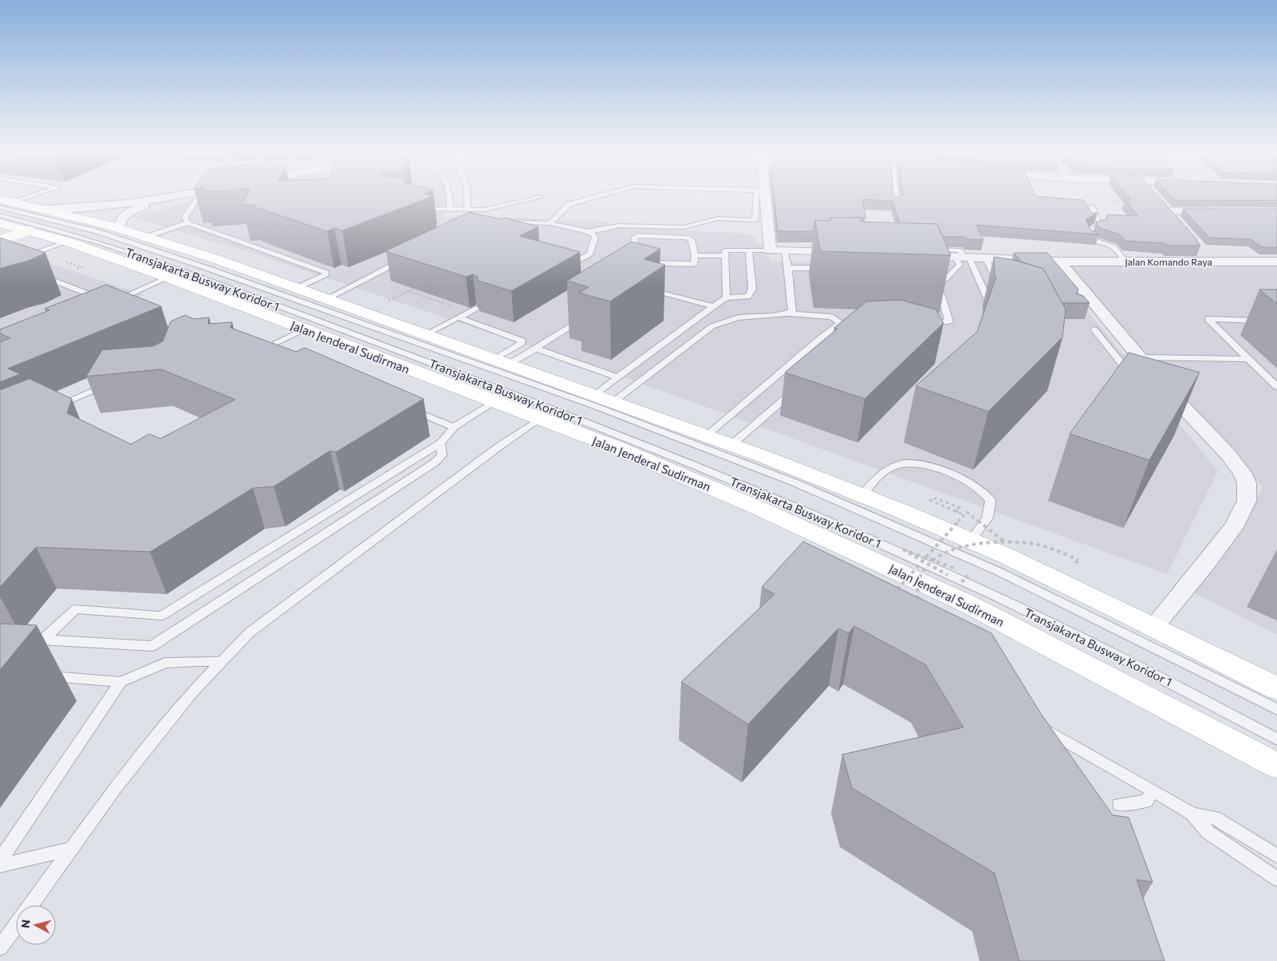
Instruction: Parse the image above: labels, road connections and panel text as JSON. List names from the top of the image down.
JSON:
{
  "streets": {
    "main road": ["Jalan Jenderal Sudirman"],
    "street": ["Jalan Komando Raya"],
    "lane": ["Transjakarta Busway Koridor 1"]
  },
  "north": "left"
}
